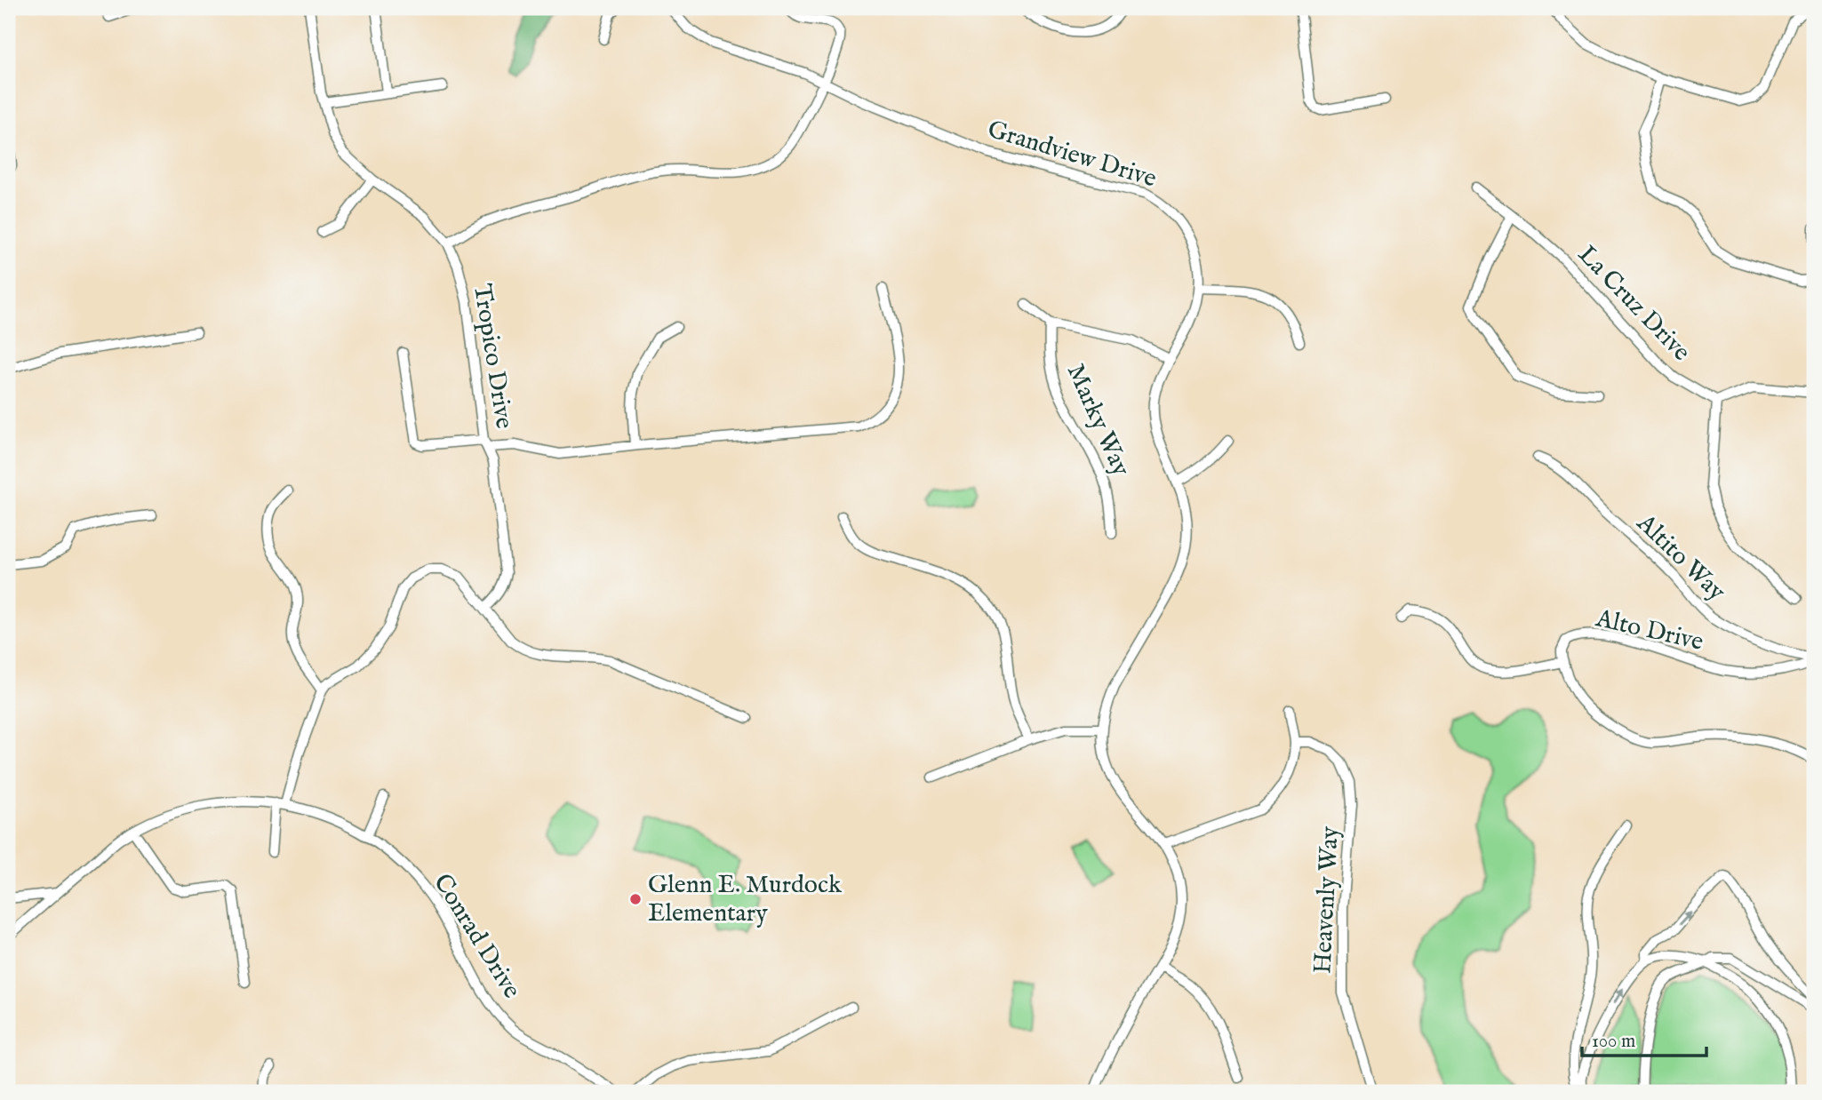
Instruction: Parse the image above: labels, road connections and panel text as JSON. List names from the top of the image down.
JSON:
{
  "streets": {
    "street": [
      "Grandview Drive",
      "La Cruz Drive",
      "Tropico Drive",
      "Marky Way",
      "Altito Way",
      "Alto Drive",
      "Heavenly Way",
      "Conrad Drive"
    ]
  },
  "crossings": [
    ["Altito Way", "Alto Drive"]
  ],
  "places": ["Glenn E. Murdock Elementary"],
  "scale_bar": "100 m"
}
